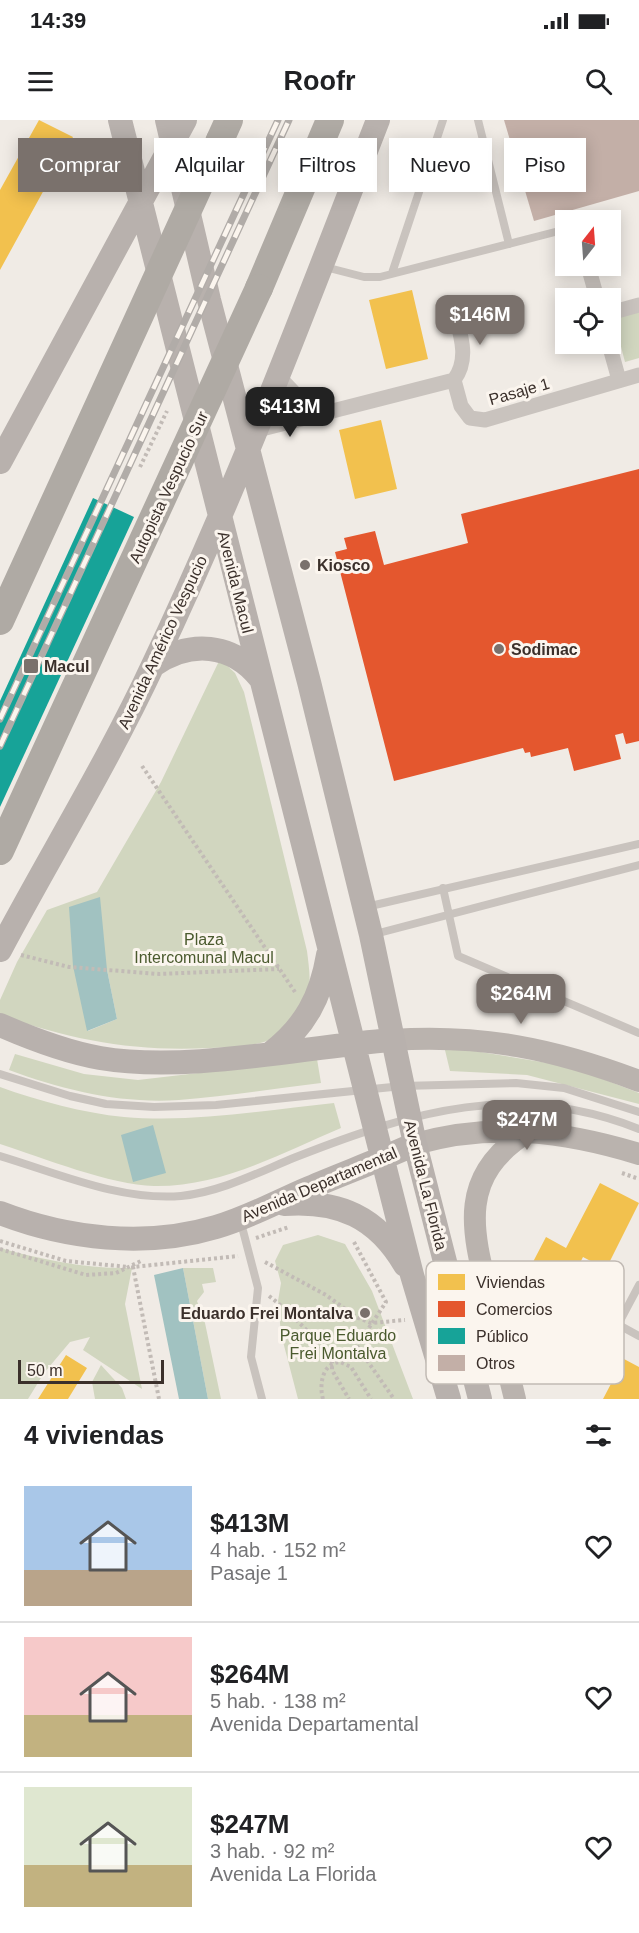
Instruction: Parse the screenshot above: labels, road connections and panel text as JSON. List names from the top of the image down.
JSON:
{
  "streets": {
    "highway": ["Autopista Vespucio Sur"],
    "main road": [
      "Avenida Macul",
      "Avenida Américo Vespucio",
      "Avenida Departamental",
      "Avenida La Florida"
    ],
    "street": ["Pasaje 1"]
  },
  "crossings": [
    ["Avenida Macul", "Avenida Américo Vespucio"],
    ["Avenida Departamental", "Avenida La Florida"]
  ],
  "parks": ["Plaza Intercomunal Macul", "Parque Eduardo Frei Montalva"],
  "places": {
    "other": ["Kiosco", "Sodimac", "Eduardo Frei Montalva"],
    "transit": ["Macul"]
  },
  "legend": [
    "Viviendas",
    "Comercios",
    "Público",
    "Otros"
  ],
  "scale_bar": "50 m",
  "north": "top",
  "page": {
    "status": "14:39",
    "header": "Roofr",
    "chip": [
      "Comprar",
      "Alquilar",
      "Filtros",
      "Nuevo",
      "Piso"
    ],
    "price": [
      "$146M",
      "$413M",
      "$264M",
      "$247M"
    ],
    "scale": "50 m",
    "heading": "4 viviendas",
    "list": [
      {
        "name": "$413M",
        "note": "4 hab. · 152 m² · Pasaje 1"
      },
      {
        "name": "$264M",
        "note": "5 hab. · 138 m² · Avenida Departamental"
      },
      {
        "name": "$247M",
        "note": "3 hab. · 92 m² · Avenida La Florida"
      }
    ]
  }
}
